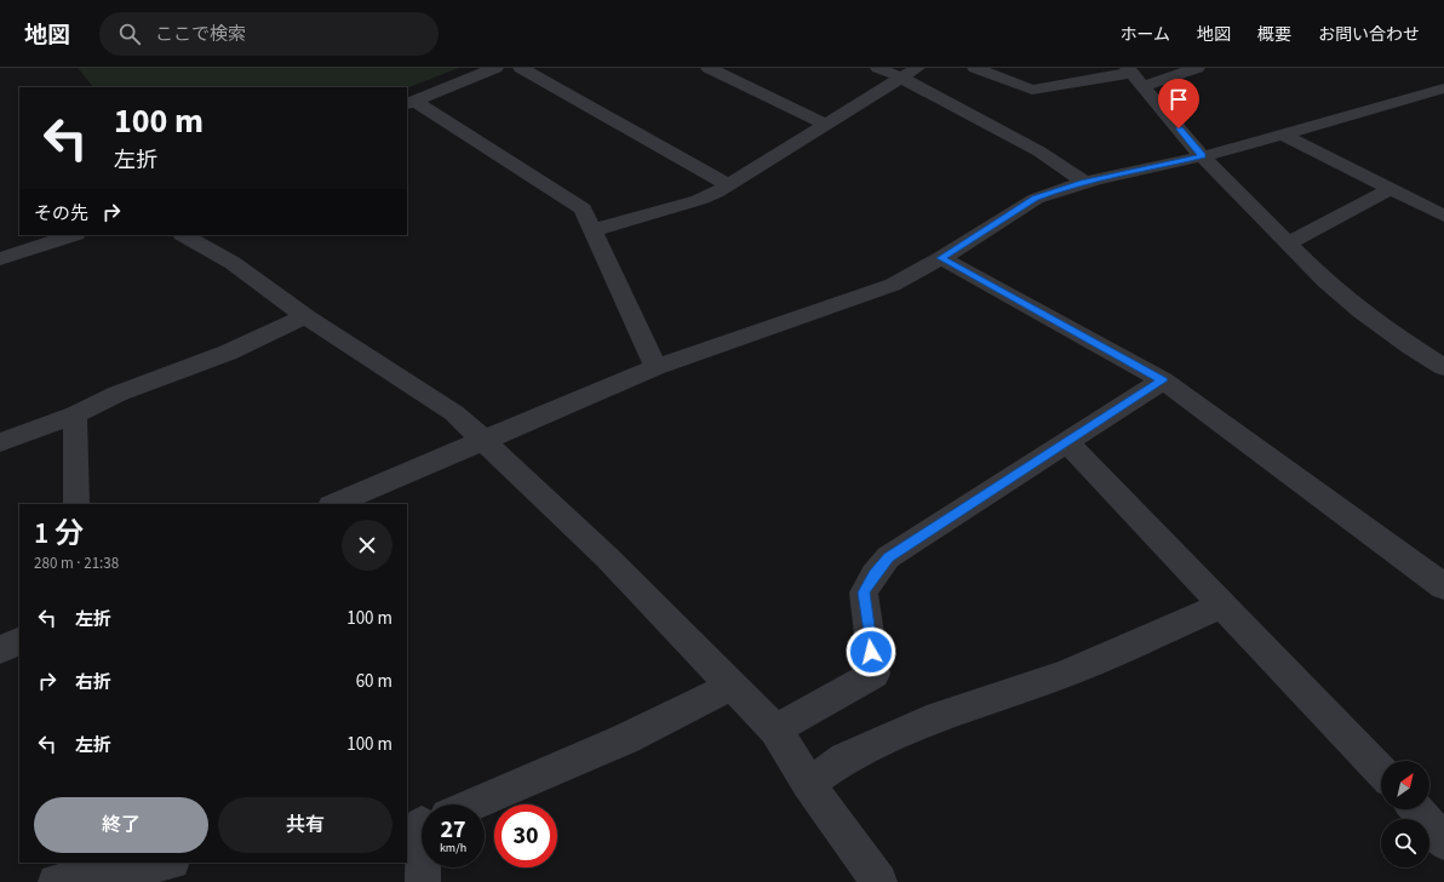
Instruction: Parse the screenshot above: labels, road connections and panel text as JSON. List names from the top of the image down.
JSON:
{
  "north": "top right",
  "page": {
    "header": "地図",
    "search": "ここで検索",
    "nav": [
      "ホーム",
      "地図",
      "概要",
      "お問い合わせ"
    ],
    "turn": ["100 m", "左折"],
    "then": "その先",
    "heading": ["1 分", "280 m · 21:38"],
    "list": [
      {
        "name": "左折",
        "value": "100 m"
      },
      {
        "name": "右折",
        "value": "60 m"
      },
      {
        "name": "左折",
        "value": "100 m"
      }
    ],
    "buttons": ["終了", "共有"],
    "speed": "27 km/h",
    "limit": "30"
  }
}
